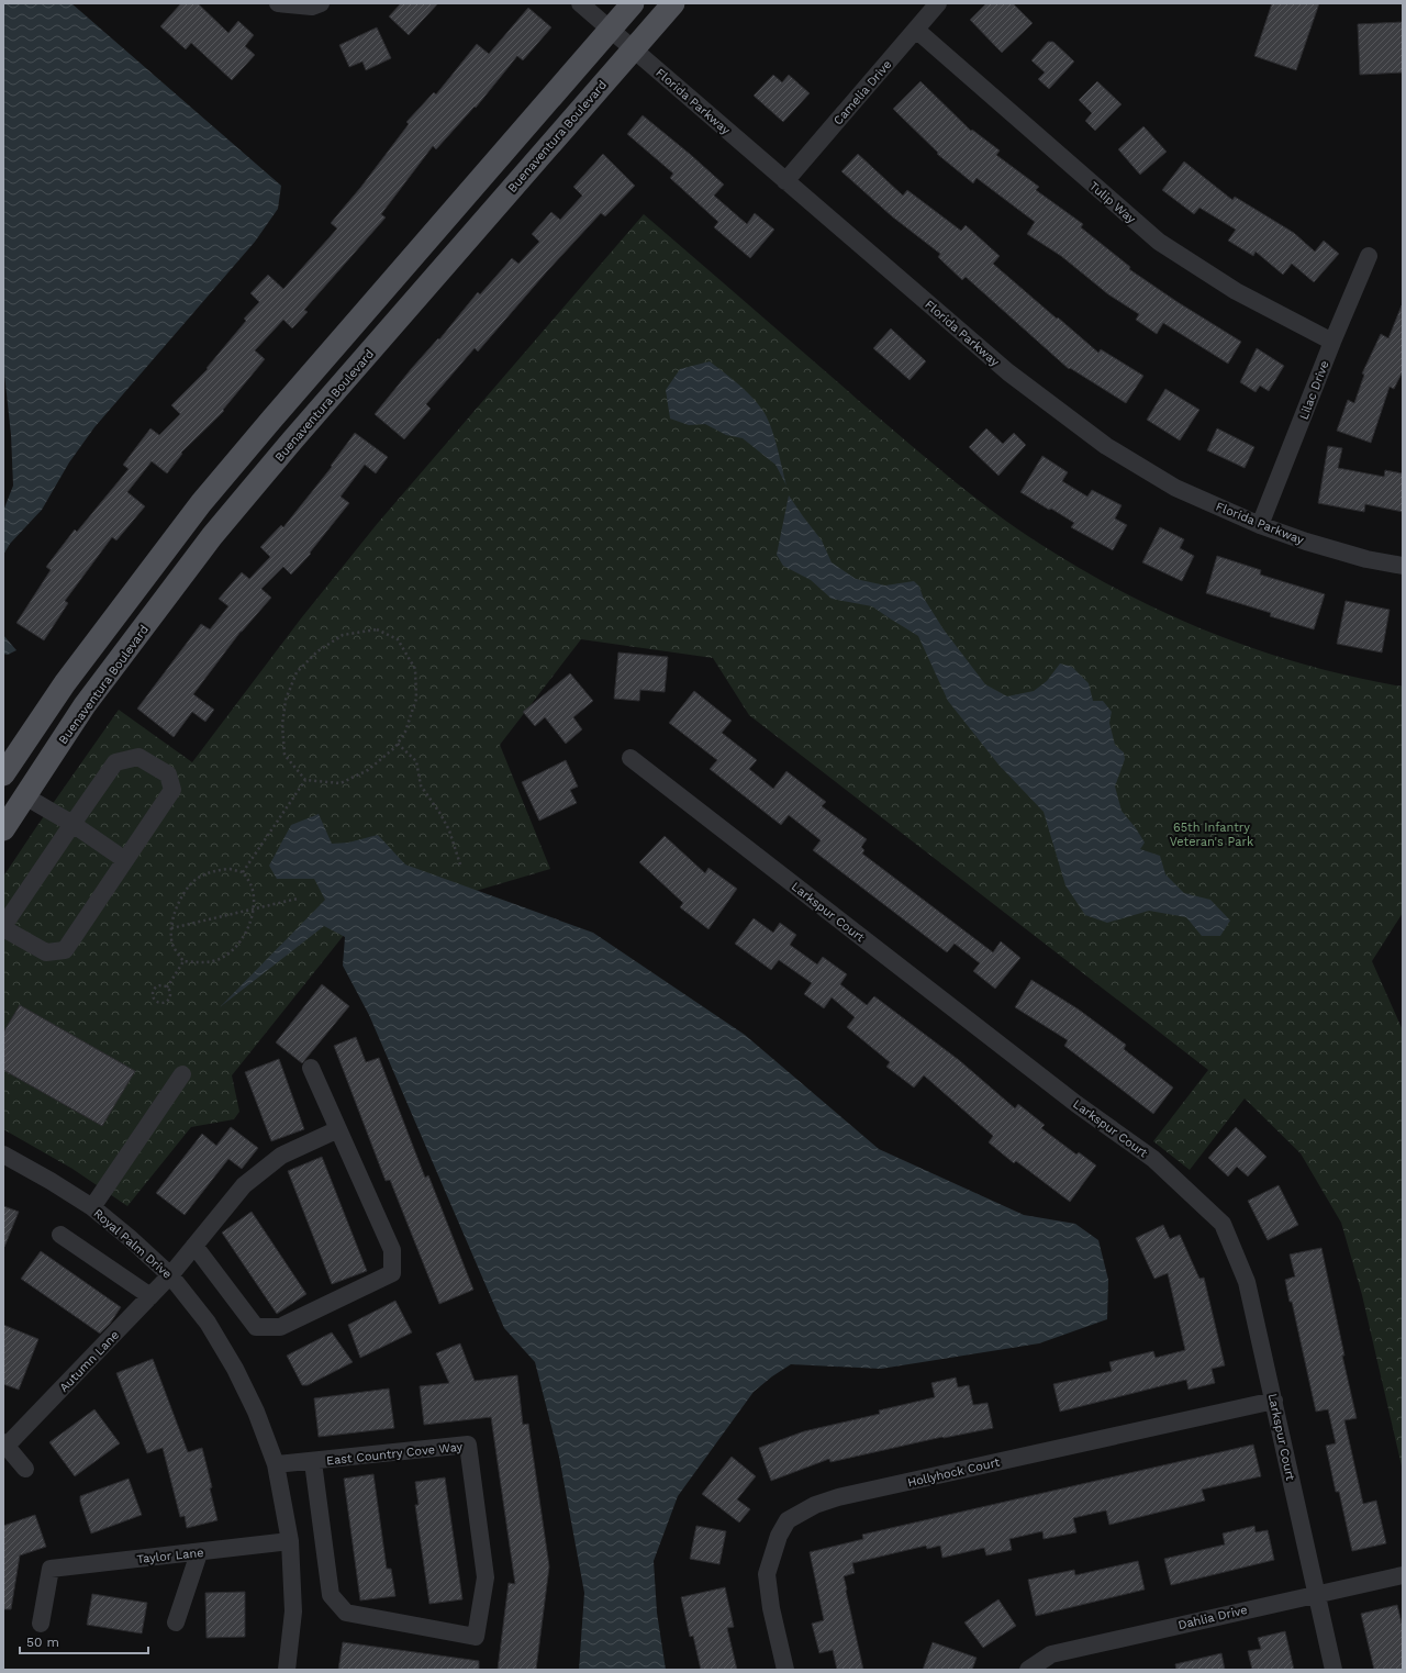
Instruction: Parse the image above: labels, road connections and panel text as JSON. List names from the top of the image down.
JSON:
{
  "streets": {
    "main road": ["Buenaventura Boulevard"],
    "street": [
      "Camelia Drive",
      "Florida Parkway",
      "Tulip Way",
      "Lilac Drive",
      "Larkspur Court",
      "Royal Palm Drive",
      "Autumn Lane",
      "East Country Cove Way",
      "Hollyhock Court",
      "Taylor Lane",
      "Dahlia Drive"
    ]
  },
  "crossings": [
    ["Camelia Drive", "Florida Parkway"],
    ["Camelia Drive", "Tulip Way"],
    ["Florida Parkway", "Buenaventura Boulevard"],
    ["Florida Parkway", "Lilac Drive"],
    ["Tulip Way", "Lilac Drive"],
    ["Larkspur Court", "Hollyhock Court"],
    ["Larkspur Court", "Dahlia Drive"],
    ["Royal Palm Drive", "Autumn Lane"],
    ["Royal Palm Drive", "East Country Cove Way"],
    ["Royal Palm Drive", "Taylor Lane"]
  ],
  "parks": ["65th Infantry Veteran's Park"],
  "scale_bar": "50 m"
}
